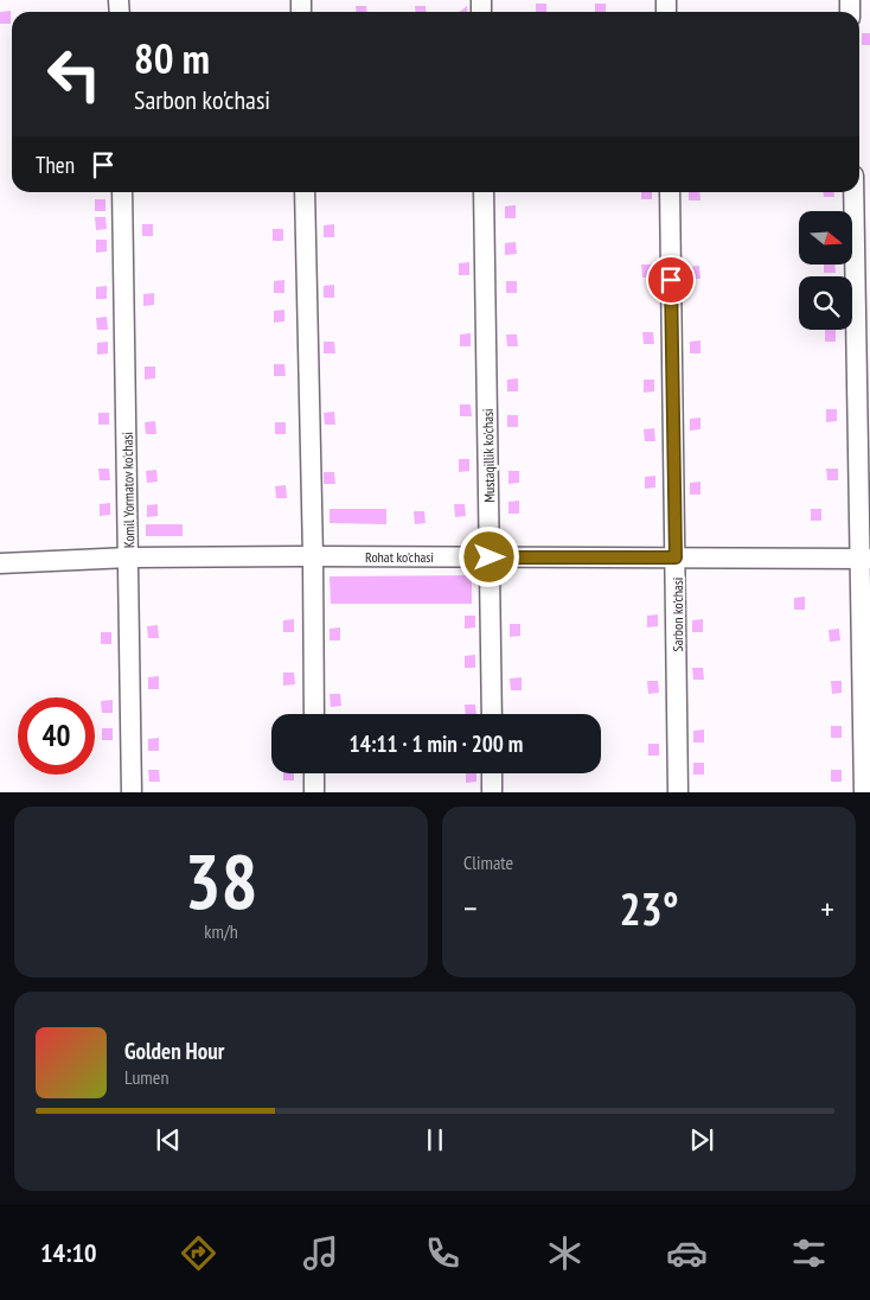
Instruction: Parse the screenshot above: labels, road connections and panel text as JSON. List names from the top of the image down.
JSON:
{
  "streets": {
    "street": [
      "Mustaqillik ko'chasi",
      "Komil Yormatov ko'chasi",
      "Rohat ko'chasi",
      "Sarbon ko'chasi"
    ]
  },
  "crossings": [
    ["Mustaqillik ko'chasi", "Rohat ko'chasi"],
    ["Komil Yormatov ko'chasi", "Rohat ko'chasi"],
    ["Rohat ko'chasi", "Sarbon ko'chasi"]
  ],
  "north": "right",
  "page": {
    "turn": ["80 m", "Sarbon ko'chasi"],
    "then": "Then",
    "limit": "40",
    "trip": "14:11 · 1 min · 200 m",
    "tile": [
      ["38", "km/h"],
      "Climate"
    ],
    "heat": ["−", "23°", "+"],
    "song": ["Golden Hour", "Lumen"],
    "tabs": "14:10"
  }
}
